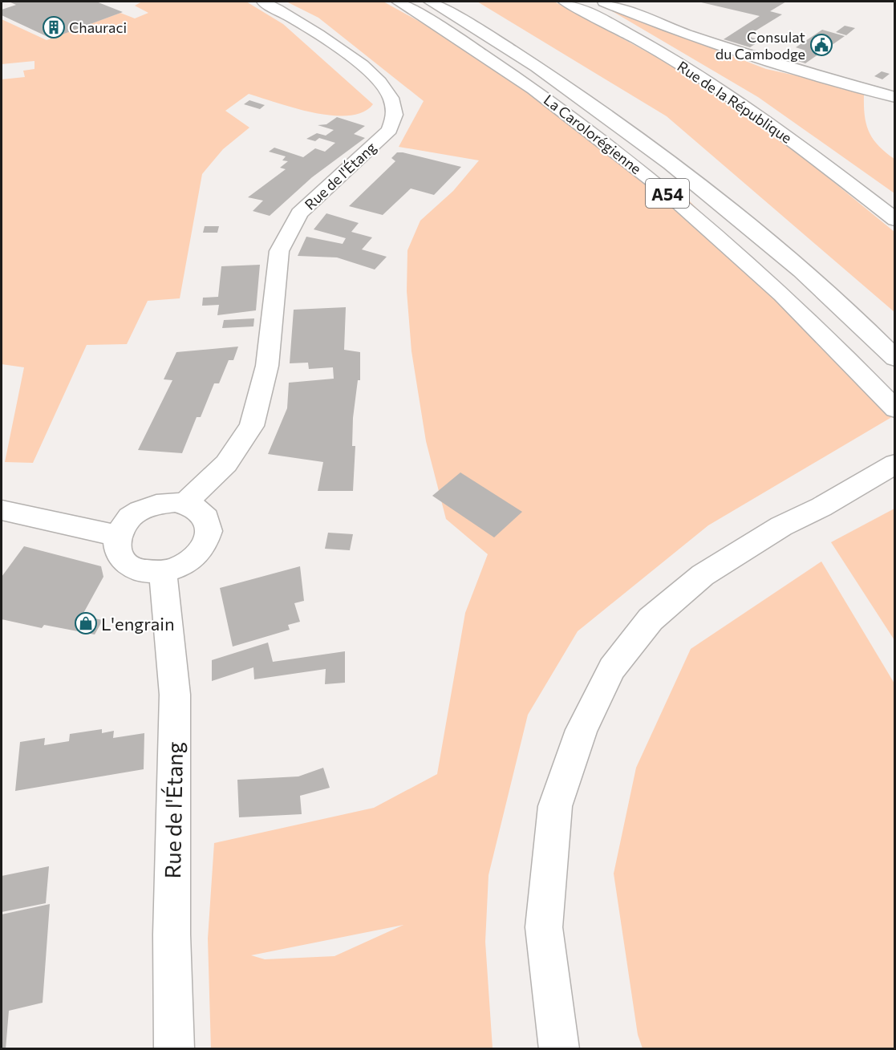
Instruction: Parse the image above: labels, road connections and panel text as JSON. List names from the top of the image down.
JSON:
{
  "streets": {
    "main road": [
      "Rue de la République",
      "La Carolorégienne",
      "Rue de l'Étang",
      "A54"
    ]
  },
  "places": {
    "building": ["Chauraci"],
    "public building": ["Consulat du Cambodge"],
    "shop": ["L'engrain"]
  }
}
